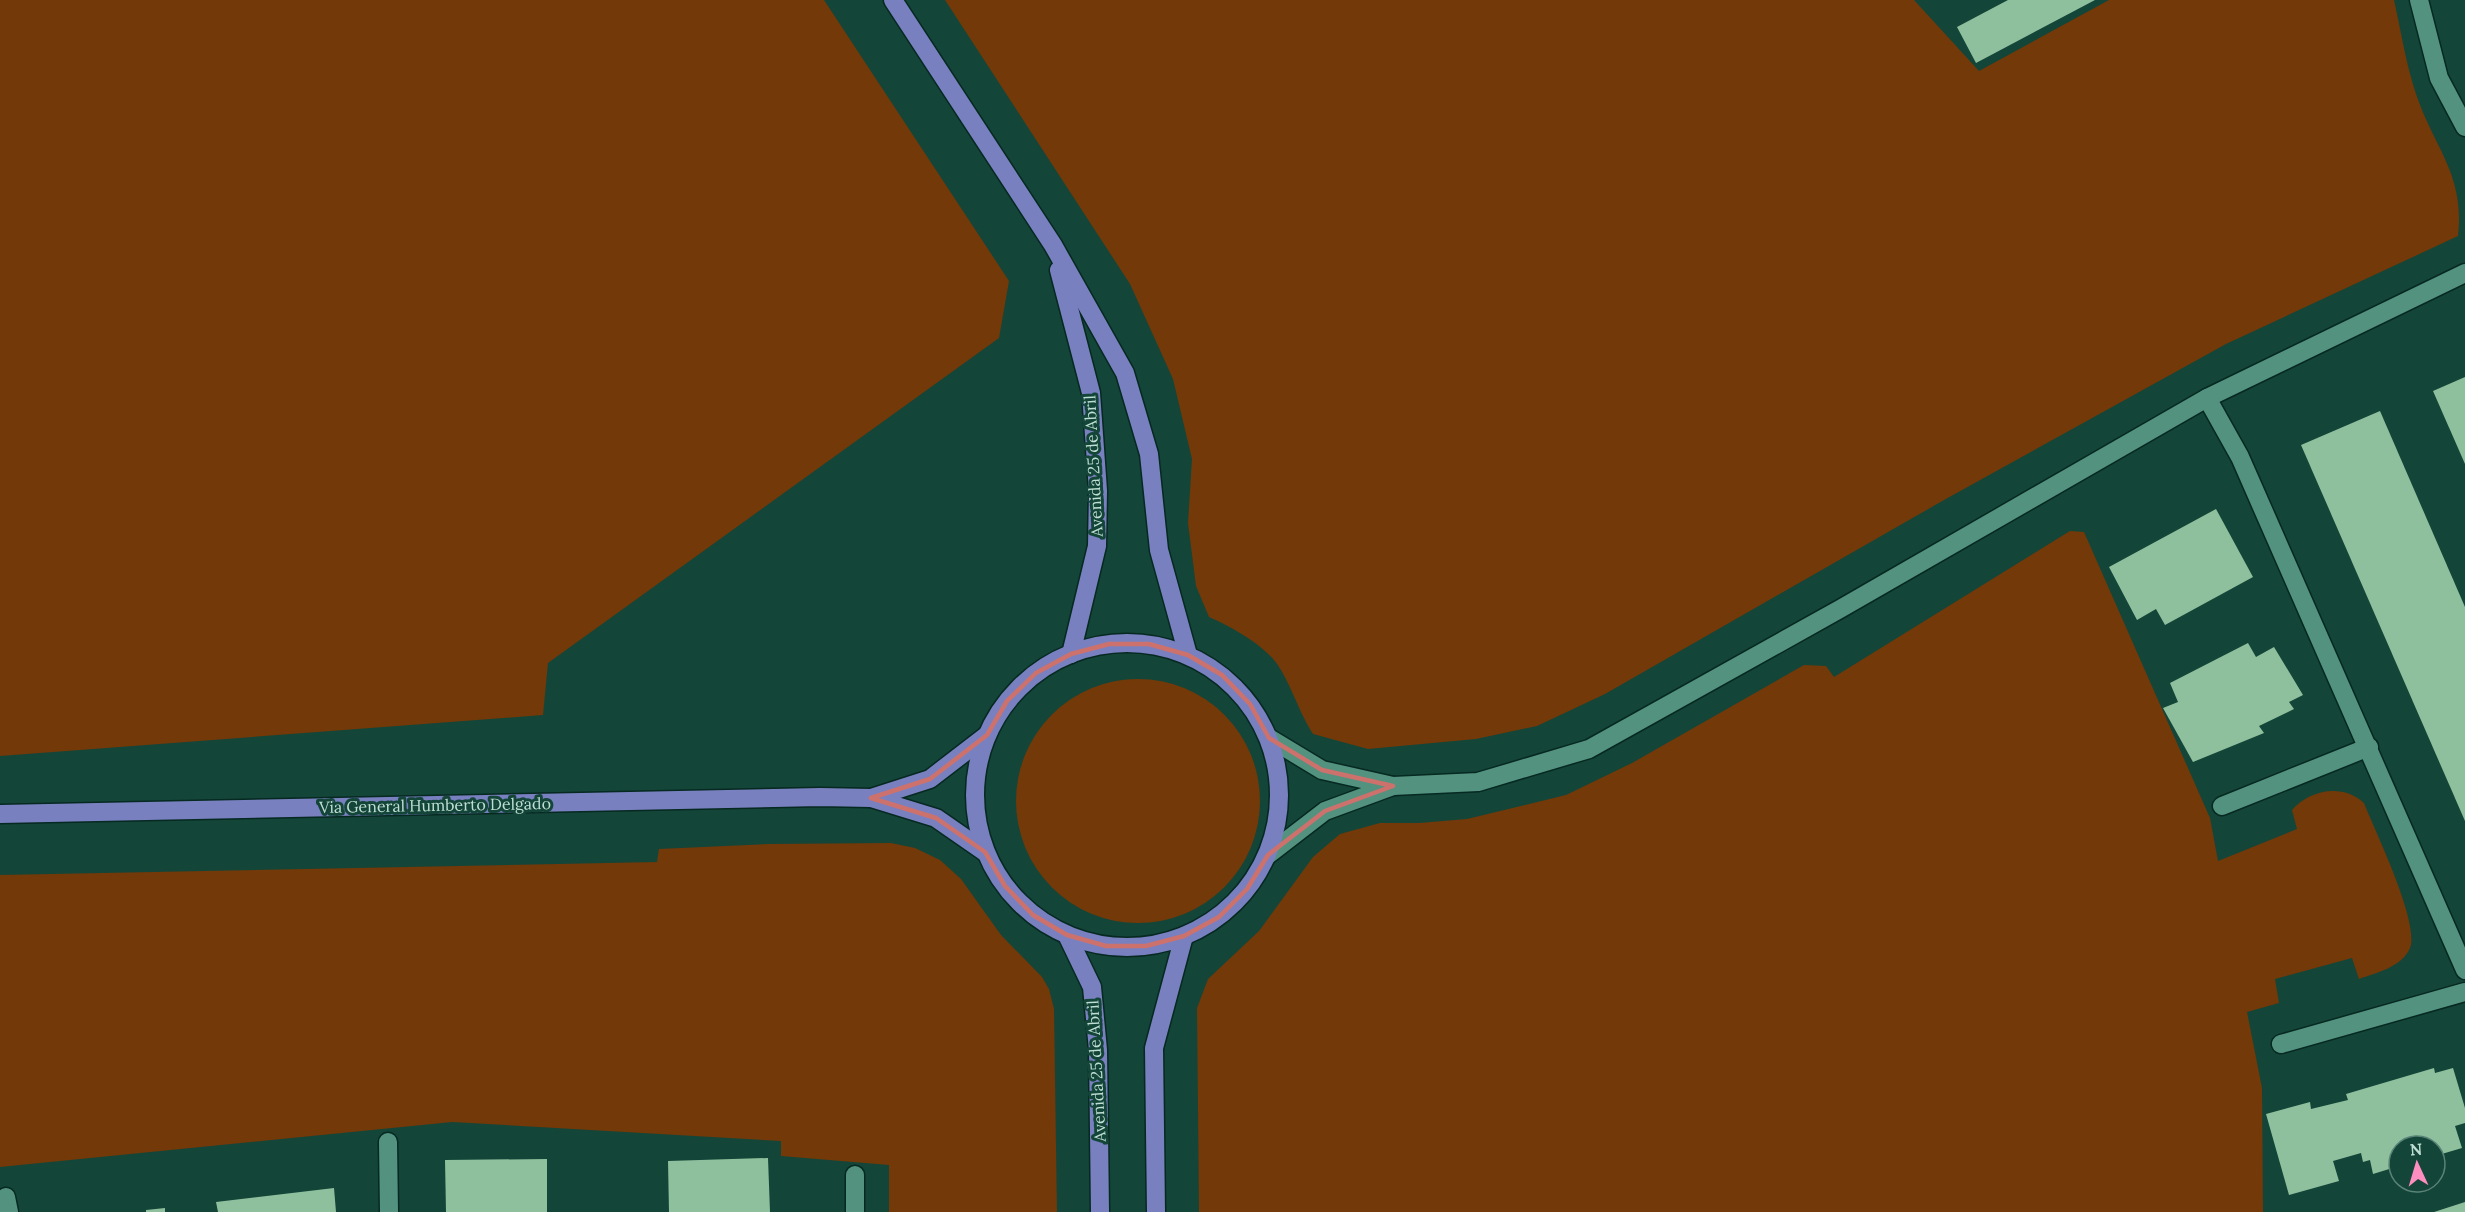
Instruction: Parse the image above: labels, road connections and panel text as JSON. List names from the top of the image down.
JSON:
{
  "streets": {
    "main road": ["Avenida 25 de Abril", "Via General Humberto Delgado"]
  },
  "north": "top"
}
